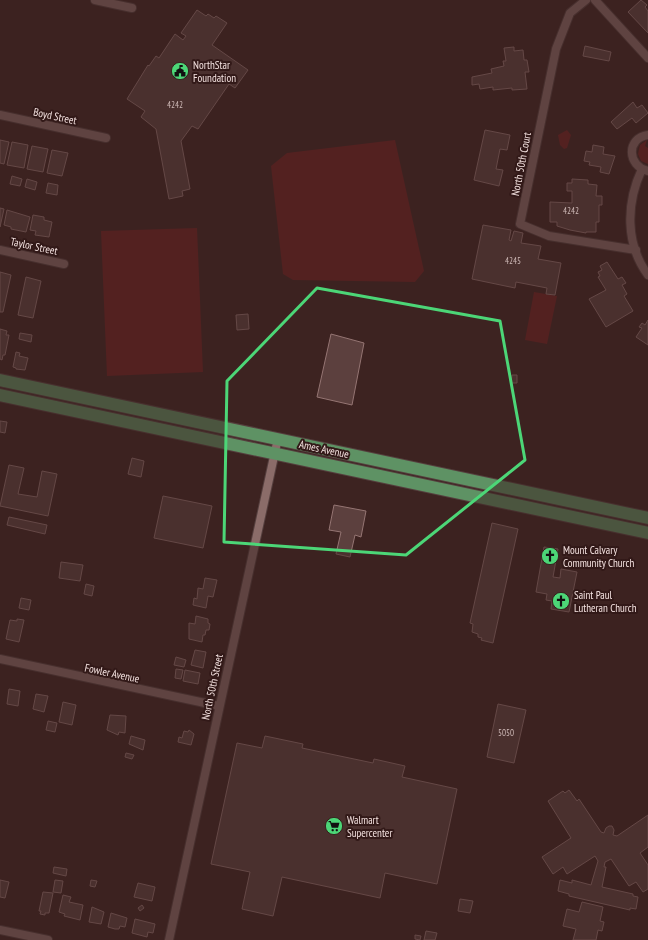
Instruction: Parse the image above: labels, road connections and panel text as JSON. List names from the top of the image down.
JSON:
{
  "streets": {
    "main road": ["Ames Avenue"],
    "street": [
      "Boyd Street",
      "North 50th Court",
      "Taylor Street",
      "Fowler Avenue",
      "North 50th Street"
    ]
  },
  "crossings": [
    ["Ames Avenue", "North 50th Street"],
    ["Fowler Avenue", "North 50th Street"]
  ],
  "places": {
    "public building": ["NorthStar Foundation"],
    "church": ["Mount Calvary Community Church", "Saint Paul Lutheran Church"],
    "supermarket": ["Walmart Supercenter"]
  },
  "house_numbers": [
    "4242",
    "4242",
    "4245",
    "5050"
  ]
}
